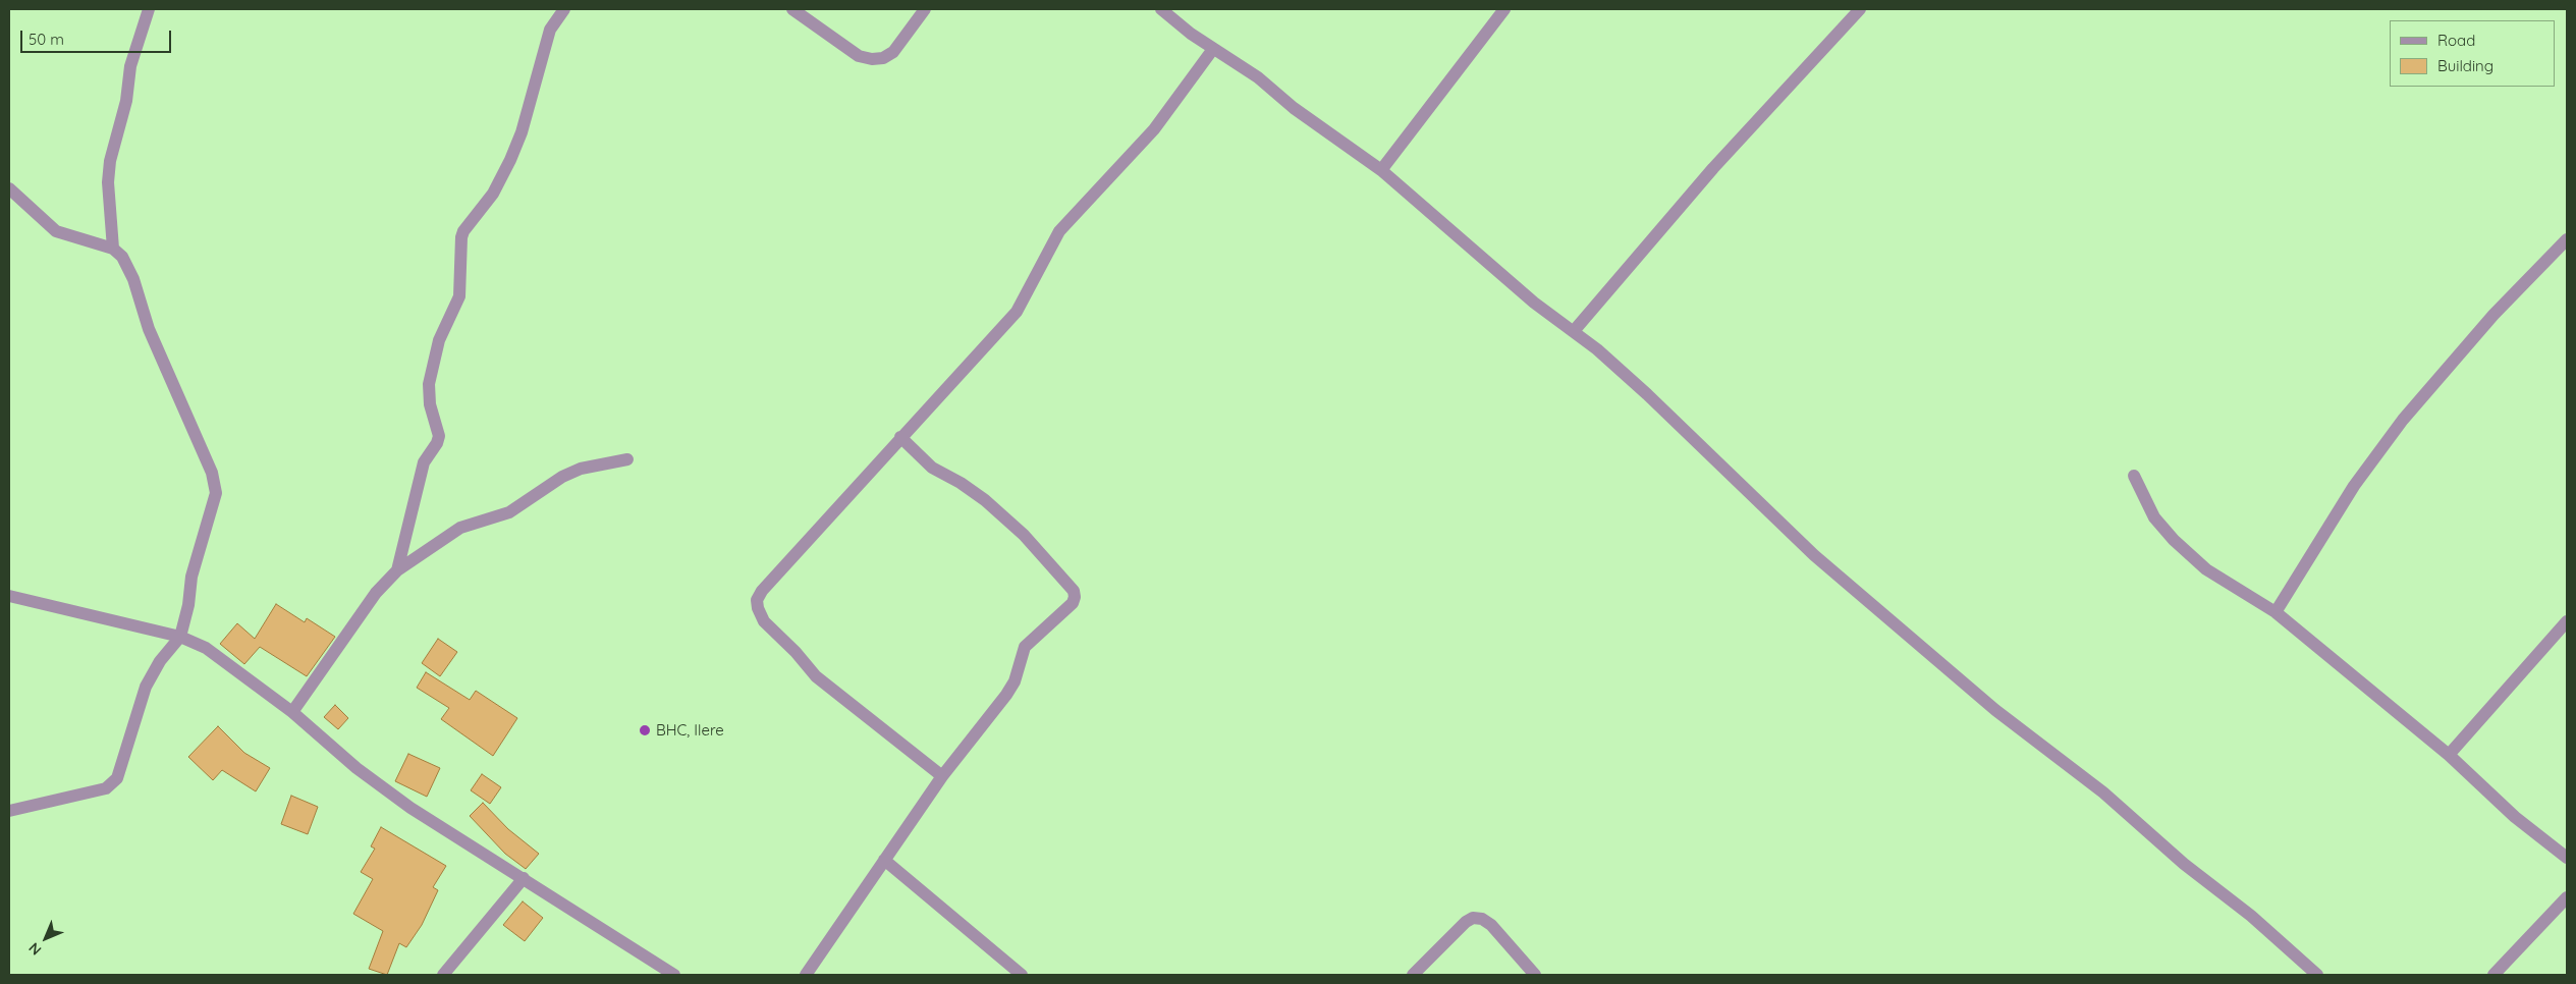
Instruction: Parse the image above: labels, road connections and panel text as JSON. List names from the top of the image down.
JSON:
{
  "places": ["BHC, Ilere"],
  "legend": ["Road", "Building"],
  "scale_bar": "50 m",
  "north": "bottom left"
}
